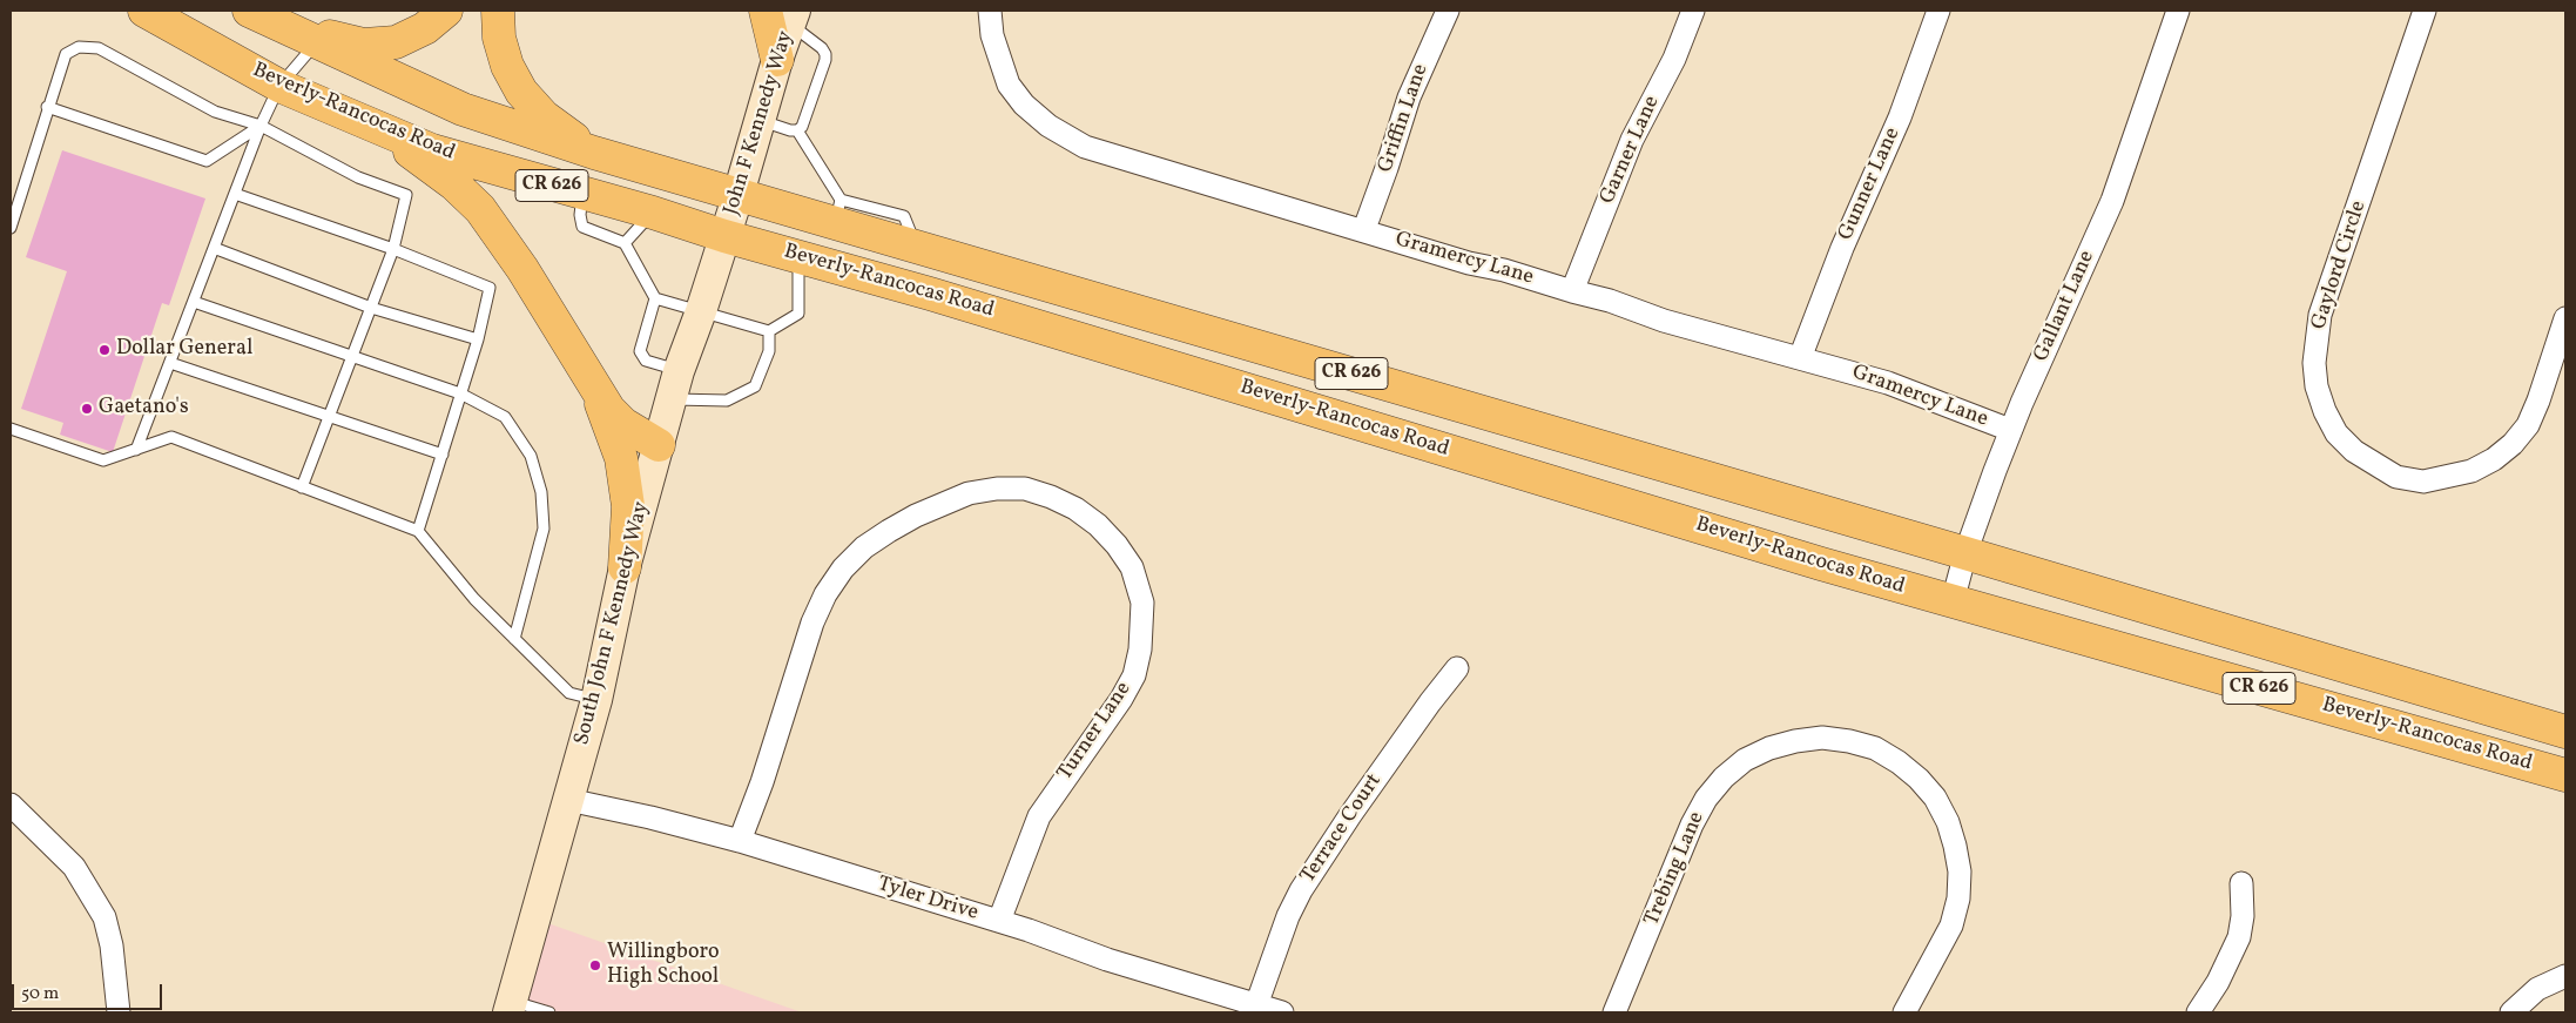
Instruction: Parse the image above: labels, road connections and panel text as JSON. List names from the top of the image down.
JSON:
{
  "streets": {
    "main road": ["Beverly-Rancocas Road", "CR 626"],
    "street": [
      "Griffin Lane",
      "John F Kennedy Way",
      "Garner Lane",
      "Gunner Lane",
      "Gramercy Lane",
      "Gaylord Circle",
      "Gallant Lane",
      "South John F Kennedy Way",
      "Turner Lane",
      "Terrace Court",
      "Trebing Lane",
      "Tyler Drive"
    ]
  },
  "crossings": [
    ["Beverly-Rancocas Road", "John F Kennedy Way"],
    ["Beverly-Rancocas Road", "Gallant Lane"],
    ["Beverly-Rancocas Road", "South John F Kennedy Way"],
    ["Griffin Lane", "Gramercy Lane"],
    ["John F Kennedy Way", "South John F Kennedy Way"],
    ["Garner Lane", "Gramercy Lane"],
    ["Gunner Lane", "Gramercy Lane"],
    ["Gramercy Lane", "Gallant Lane"],
    ["South John F Kennedy Way", "Tyler Drive"],
    ["Turner Lane", "Tyler Drive"],
    ["Terrace Court", "Tyler Drive"]
  ],
  "places": ["Dollar General", "Gaetano's", "Willingboro High School"],
  "scale_bar": "50 m"
}
